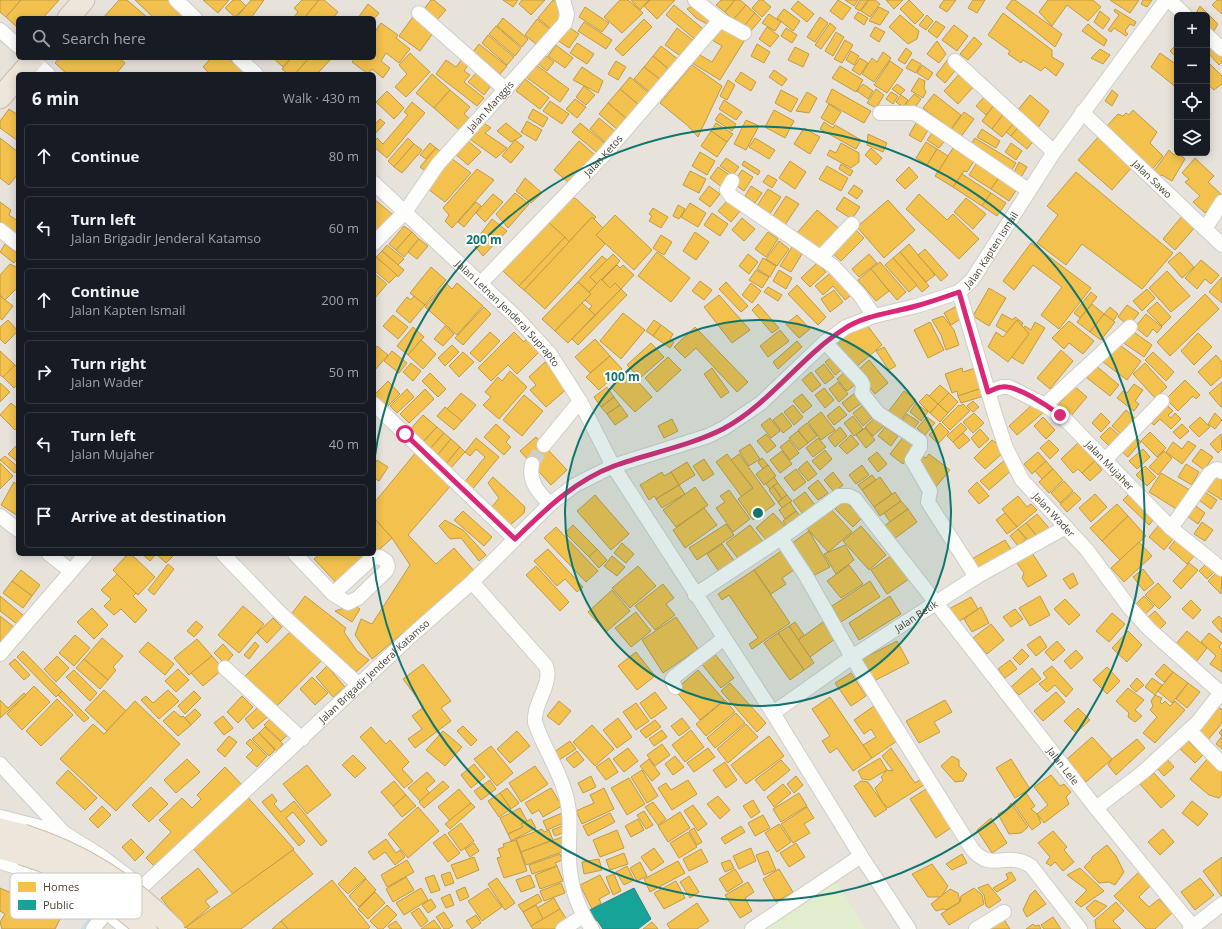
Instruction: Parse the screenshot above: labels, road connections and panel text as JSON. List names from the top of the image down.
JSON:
{
  "streets": {
    "street": [
      "Jalan Manggis",
      "Jalan Ketos",
      "Jalan Sawo",
      "Jalan Kapten Ismail",
      "Jalan Letnan Jenderal Suprapto",
      "Jalan Mujaher",
      "Jalan Wader",
      "Jalan Betik",
      "Jalan Brigadir Jenderal Katamso",
      "Jalan Lele"
    ]
  },
  "crossings": [
    ["Jalan Manggis", "Jalan Letnan Jenderal Suprapto"],
    ["Jalan Ketos", "Jalan Letnan Jenderal Suprapto"],
    ["Jalan Sawo", "Jalan Kapten Ismail"],
    ["Jalan Kapten Ismail", "Jalan Letnan Jenderal Suprapto"],
    ["Jalan Kapten Ismail", "Jalan Wader"],
    ["Jalan Kapten Ismail", "Jalan Brigadir Jenderal Katamso"],
    ["Jalan Letnan Jenderal Suprapto", "Jalan Betik"],
    ["Jalan Letnan Jenderal Suprapto", "Jalan Brigadir Jenderal Katamso"],
    ["Jalan Letnan Jenderal Suprapto", "Jalan Lele"],
    ["Jalan Mujaher", "Jalan Wader"],
    ["Jalan Wader", "Jalan Betik"],
    ["Jalan Betik", "Jalan Lele"]
  ],
  "legend": ["Homes", "Public"],
  "page": {
    "map_buttons": ["+", "−"],
    "search": "Search here",
    "heading": ["6 min", "Walk · 430 m"],
    "list": [
      ["Continue", "80 m"],
      ["Turn left", "Jalan Brigadir Jenderal Katamso", "60 m"],
      ["Continue", "Jalan Kapten Ismail", "200 m"],
      ["Turn right", "Jalan Wader", "50 m"],
      ["Turn left", "Jalan Mujaher", "40 m"],
      "Arrive at destination"
    ]
  },
  "rings": ["200 m", "100 m"]
}
